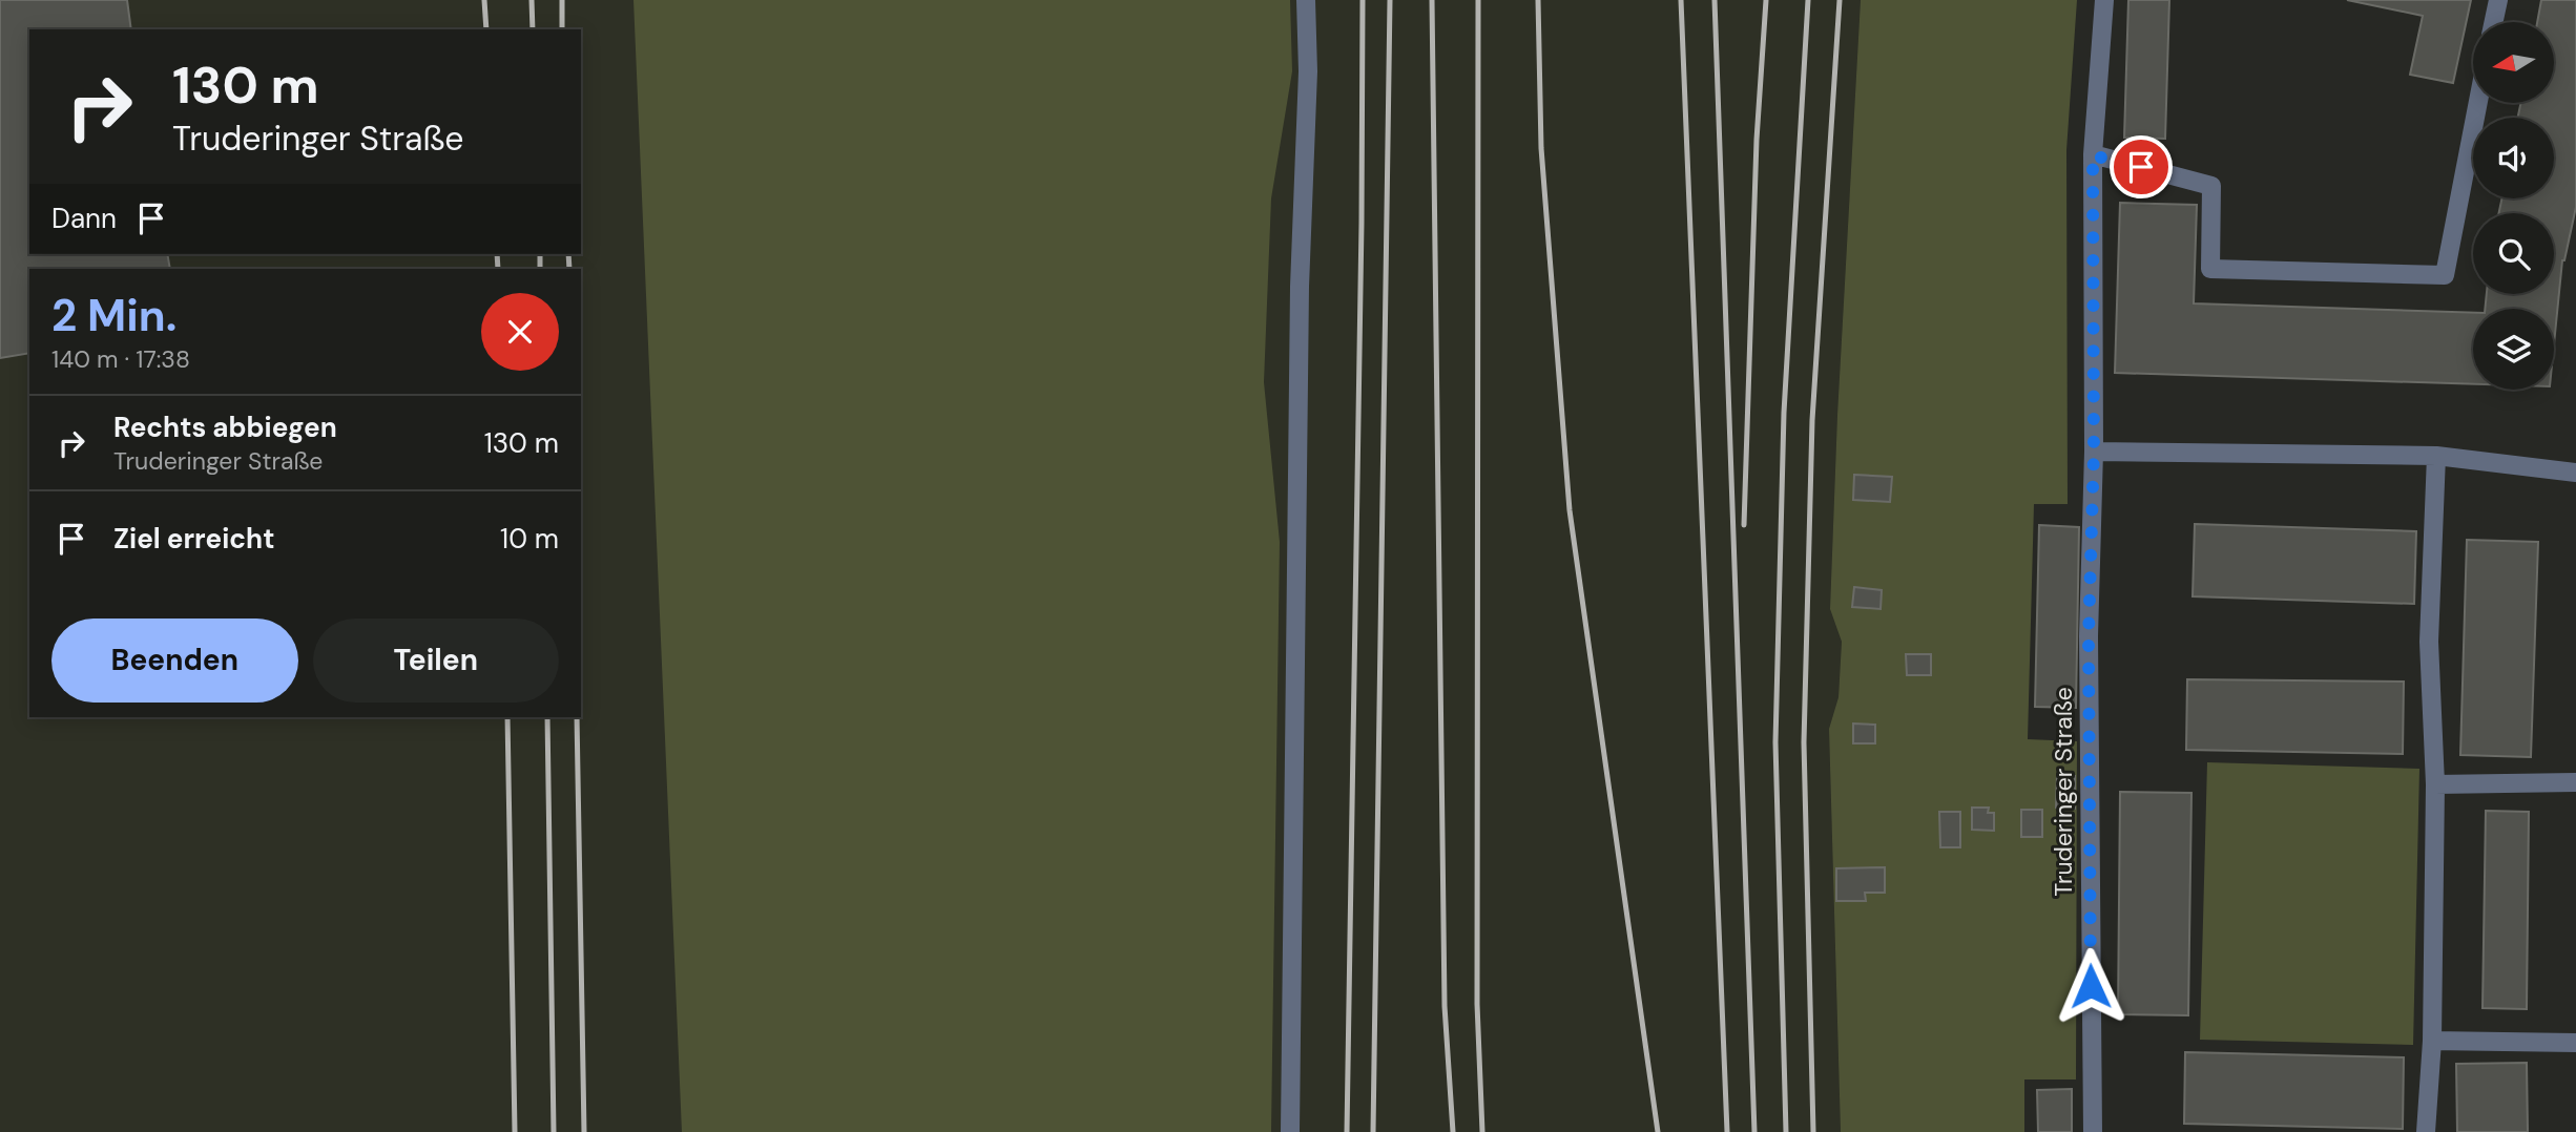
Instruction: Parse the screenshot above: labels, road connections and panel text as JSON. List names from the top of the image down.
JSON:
{
  "streets": {
    "street": ["Truderinger Straße"]
  },
  "north": "left",
  "page": {
    "turn": ["130 m", "Truderinger Straße"],
    "then": "Dann",
    "heading": ["2 Min.", "140 m · 17:38"],
    "list": [
      {
        "name": "Rechts abbiegen",
        "note": "Truderinger Straße",
        "value": "130 m"
      },
      {
        "name": "Ziel erreicht",
        "value": "10 m"
      }
    ],
    "buttons": ["Beenden", "Teilen"]
  }
}
